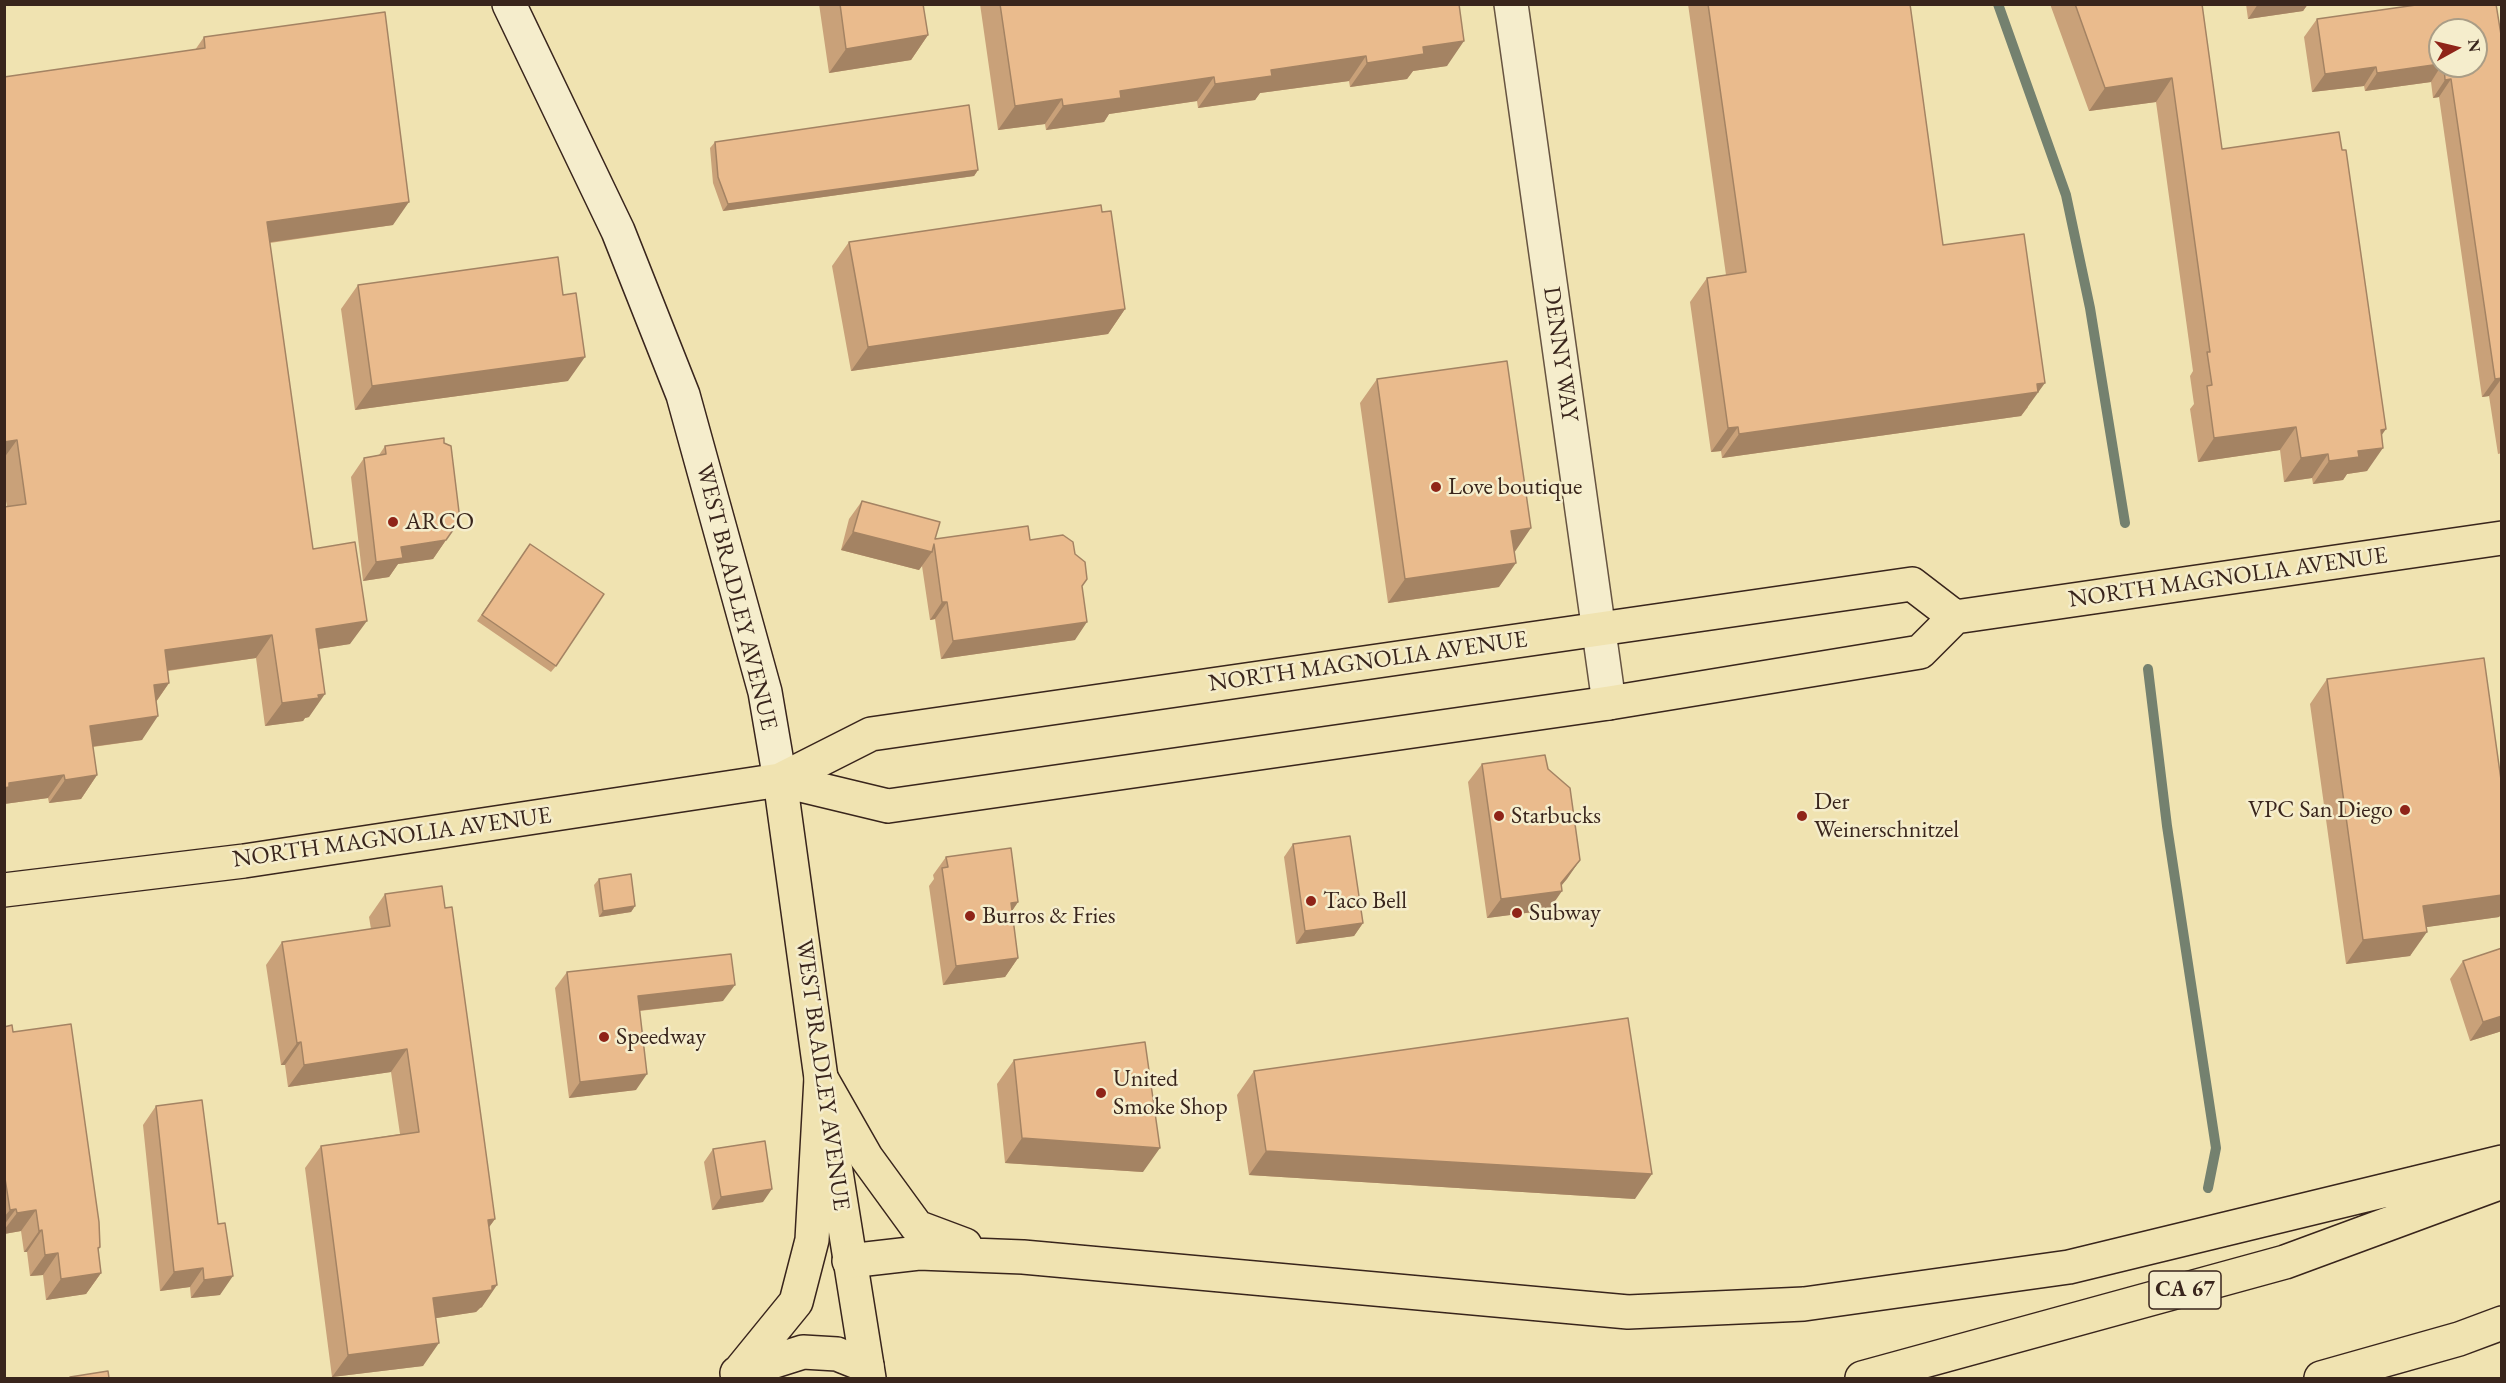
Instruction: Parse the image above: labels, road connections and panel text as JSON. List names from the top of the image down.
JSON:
{
  "streets": {
    "main road": [
      "DENNY WAY",
      "NORTH MAGNOLIA AVENUE",
      "WEST BRADLEY AVENUE",
      "CA 67"
    ]
  },
  "crossings": [
    ["DENNY WAY", "NORTH MAGNOLIA AVENUE"],
    ["NORTH MAGNOLIA AVENUE", "WEST BRADLEY AVENUE"]
  ],
  "places": [
    "Love boutique",
    "ARCO",
    "VPC San Diego",
    "Starbucks",
    "Der Weinerschnitzel",
    "Taco Bell",
    "Subway",
    "Burros & Fries",
    "Speedway",
    "United Smoke Shop"
  ],
  "north": "right"
}
